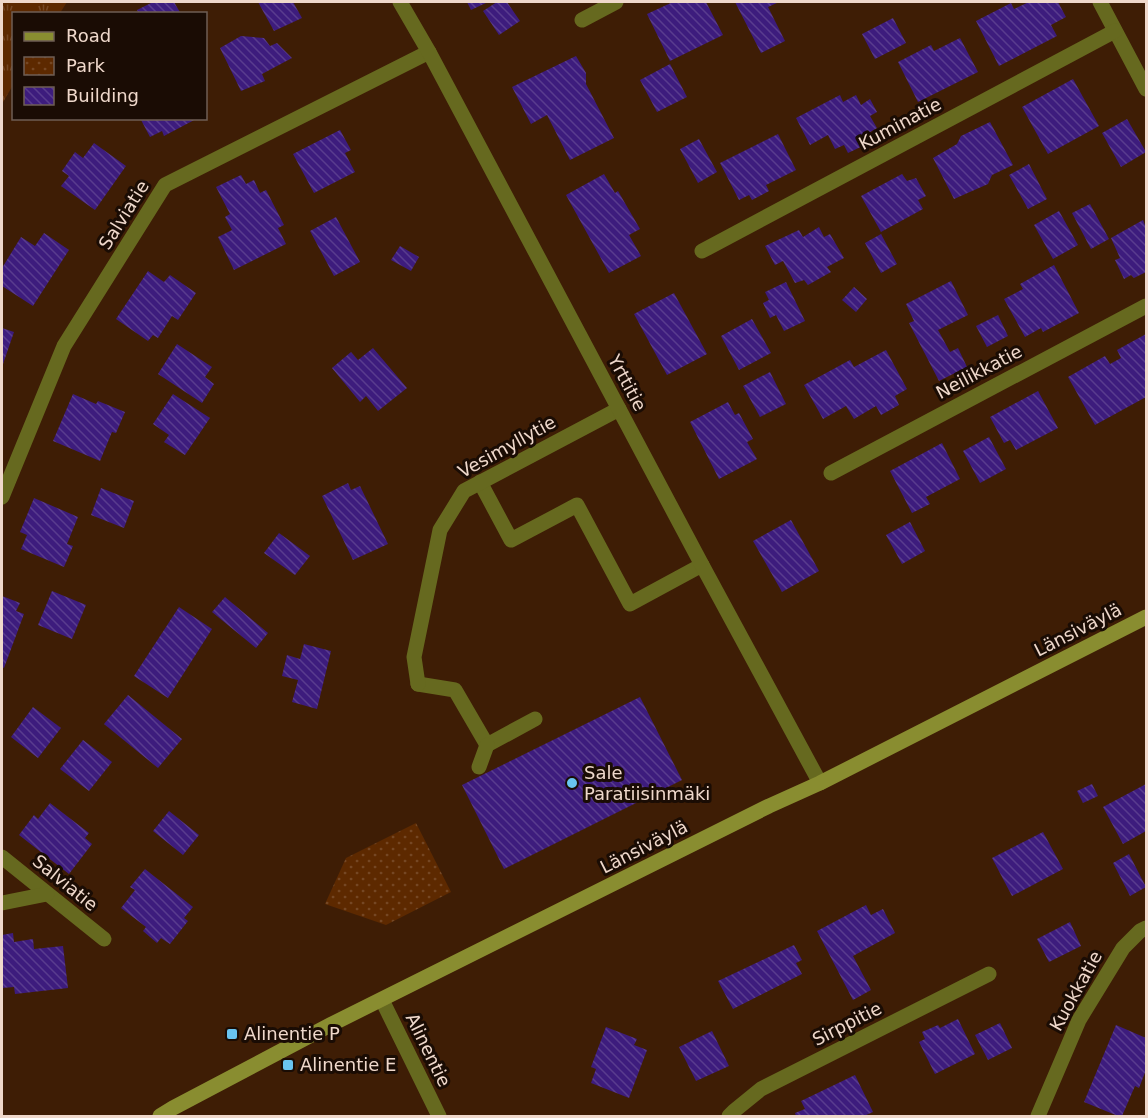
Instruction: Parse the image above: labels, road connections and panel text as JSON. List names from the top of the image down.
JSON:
{
  "streets": {
    "main road": ["Länsiväylä"],
    "street": [
      "Kuminatie",
      "Salviatie",
      "Neilikkatie",
      "Yrttitie",
      "Vesimyllytie",
      "Kuokkatie",
      "Sirppitie",
      "Alinentie"
    ]
  },
  "crossings": [
    ["Salviatie", "Yrttitie"],
    ["Yrttitie", "Vesimyllytie"],
    ["Yrttitie", "Länsiväylä"],
    ["Länsiväylä", "Alinentie"]
  ],
  "places": {
    "other": ["Sale Paratiisinmäki"],
    "transit": ["Alinentie P", "Alinentie E"]
  },
  "legend": ["Road", "Park", "Building"]
}
